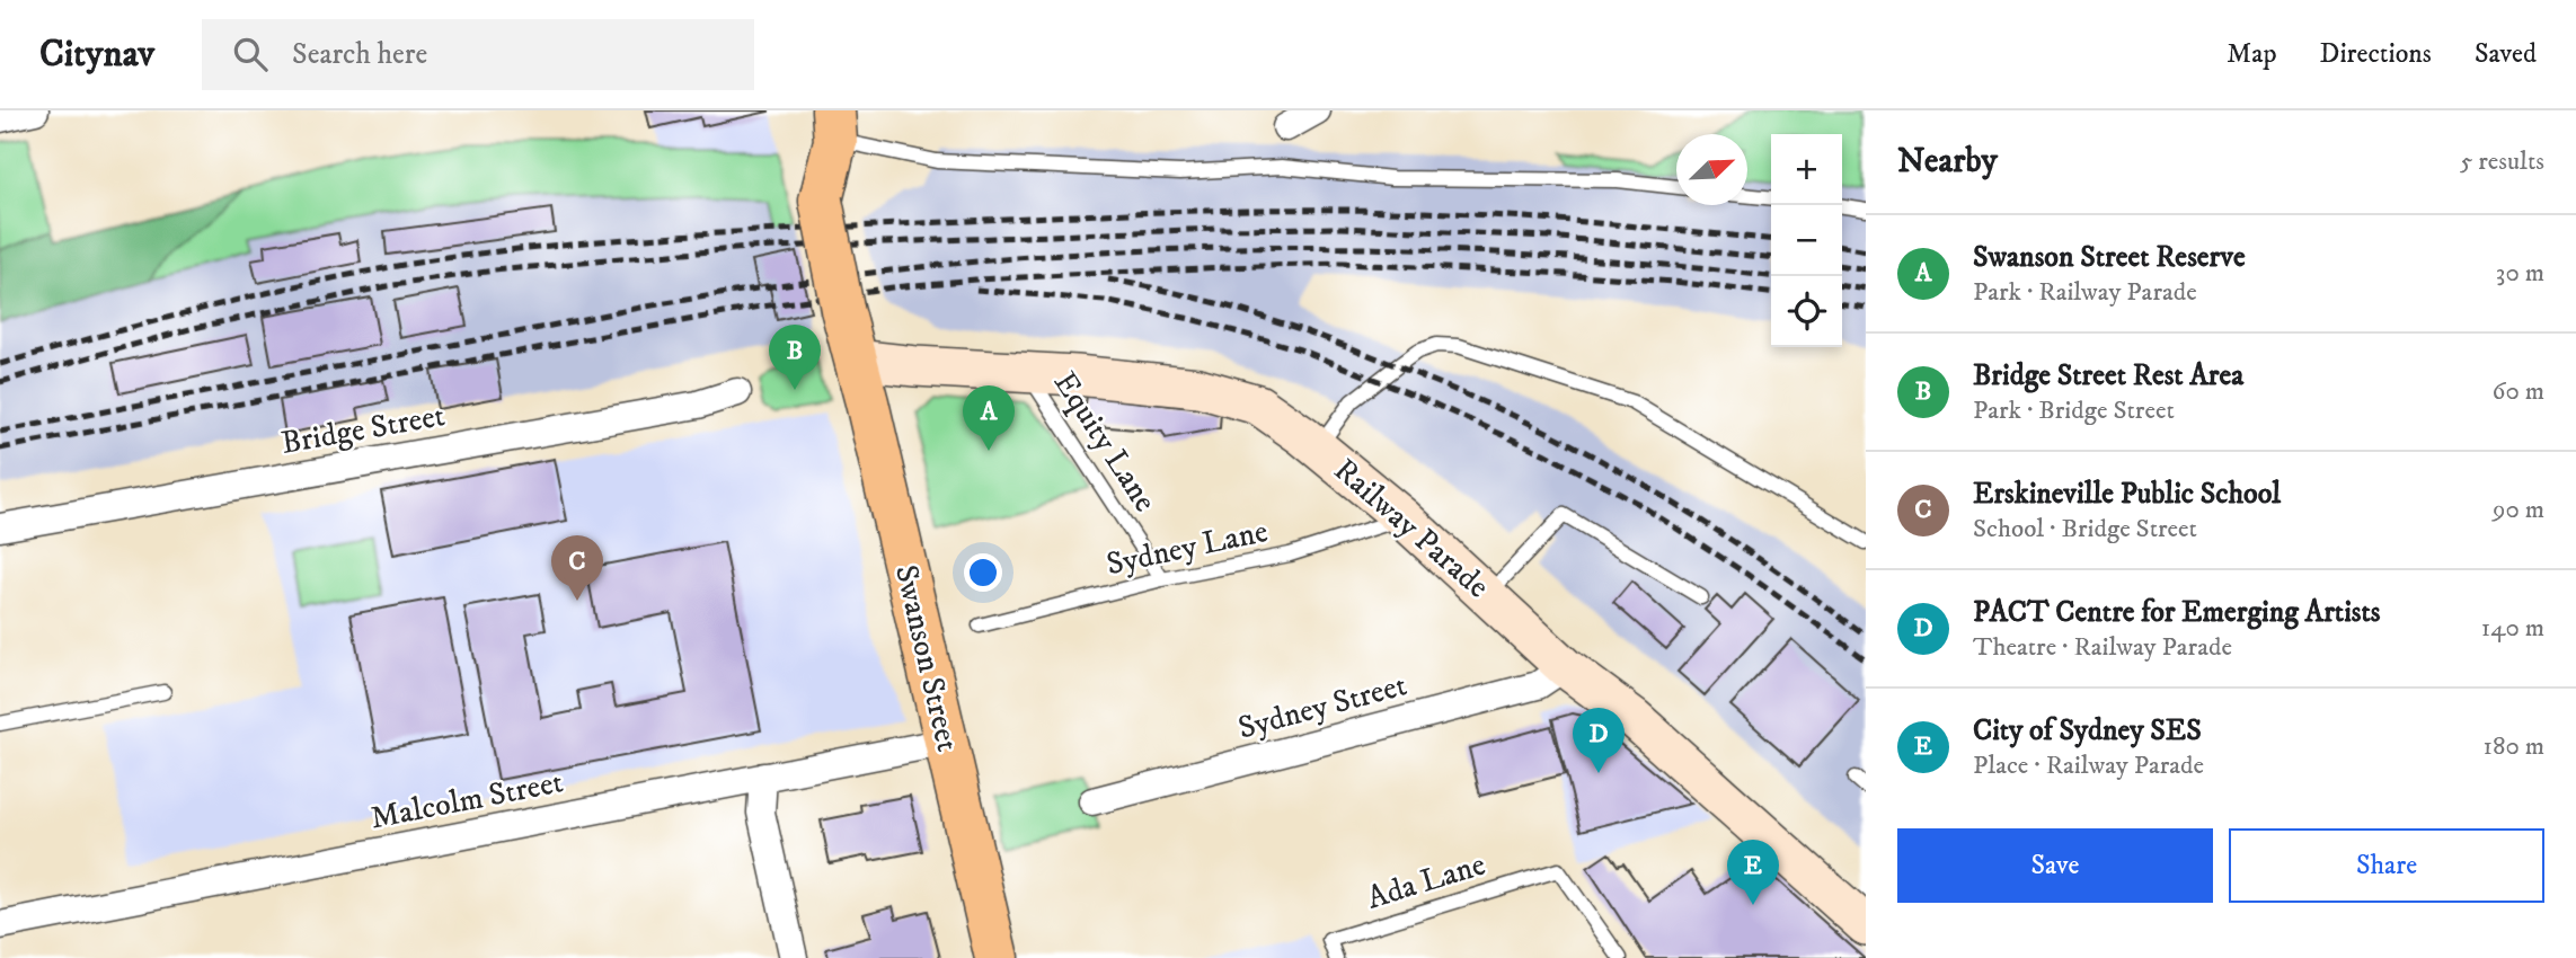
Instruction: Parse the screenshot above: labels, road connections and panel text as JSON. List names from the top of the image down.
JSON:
{
  "streets": {
    "main road": ["Swanson Street"],
    "street": [
      "Bridge Street",
      "Railway Parade",
      "Sydney Street",
      "Malcolm Street"
    ],
    "lane": ["Equity Lane", "Sydney Lane", "Ada Lane"]
  },
  "crossings": [
    ["Equity Lane", "Railway Parade"],
    ["Equity Lane", "Sydney Lane"],
    ["Railway Parade", "Sydney Lane"],
    ["Railway Parade", "Swanson Street"],
    ["Railway Parade", "Sydney Street"],
    ["Swanson Street", "Malcolm Street"]
  ],
  "north": "top right",
  "page": {
    "header": "Citynav",
    "search": "Search here",
    "nav": ["Map", "Directions", "Saved"],
    "heading": ["Nearby", "5 results"],
    "map_buttons": ["+", "−"],
    "list": [
      {
        "mark": "A",
        "name": "Swanson Street Reserve",
        "note": "Park · Railway Parade",
        "value": "30 m"
      },
      {
        "mark": "B",
        "name": "Bridge Street Rest Area",
        "note": "Park · Bridge Street",
        "value": "60 m"
      },
      {
        "mark": "C",
        "name": "Erskineville Public School",
        "note": "School · Bridge Street",
        "value": "90 m"
      },
      {
        "mark": "D",
        "name": "PACT Centre for Emerging Artists",
        "note": "Theatre · Railway Parade",
        "value": "140 m"
      },
      {
        "mark": "E",
        "name": "City of Sydney SES",
        "note": "Place · Railway Parade",
        "value": "180 m"
      }
    ],
    "pins": [
      "B",
      "A",
      "C",
      "D",
      "E"
    ],
    "buttons": ["Save", "Share"]
  }
}
